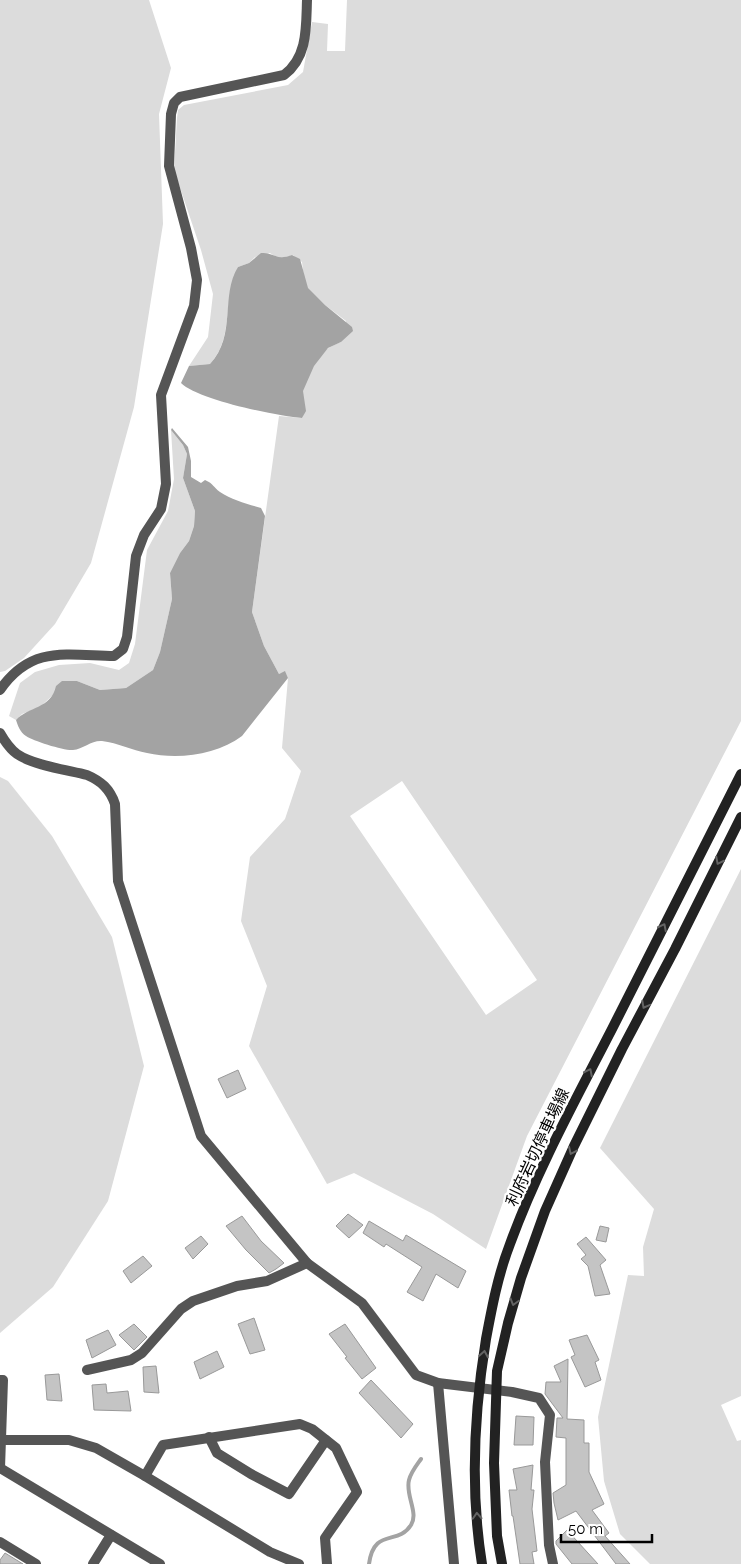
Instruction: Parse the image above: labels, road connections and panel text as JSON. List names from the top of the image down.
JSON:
{
  "streets": {
    "main road": ["利府岩切停車場線"]
  },
  "scale_bar": "50 m"
}
